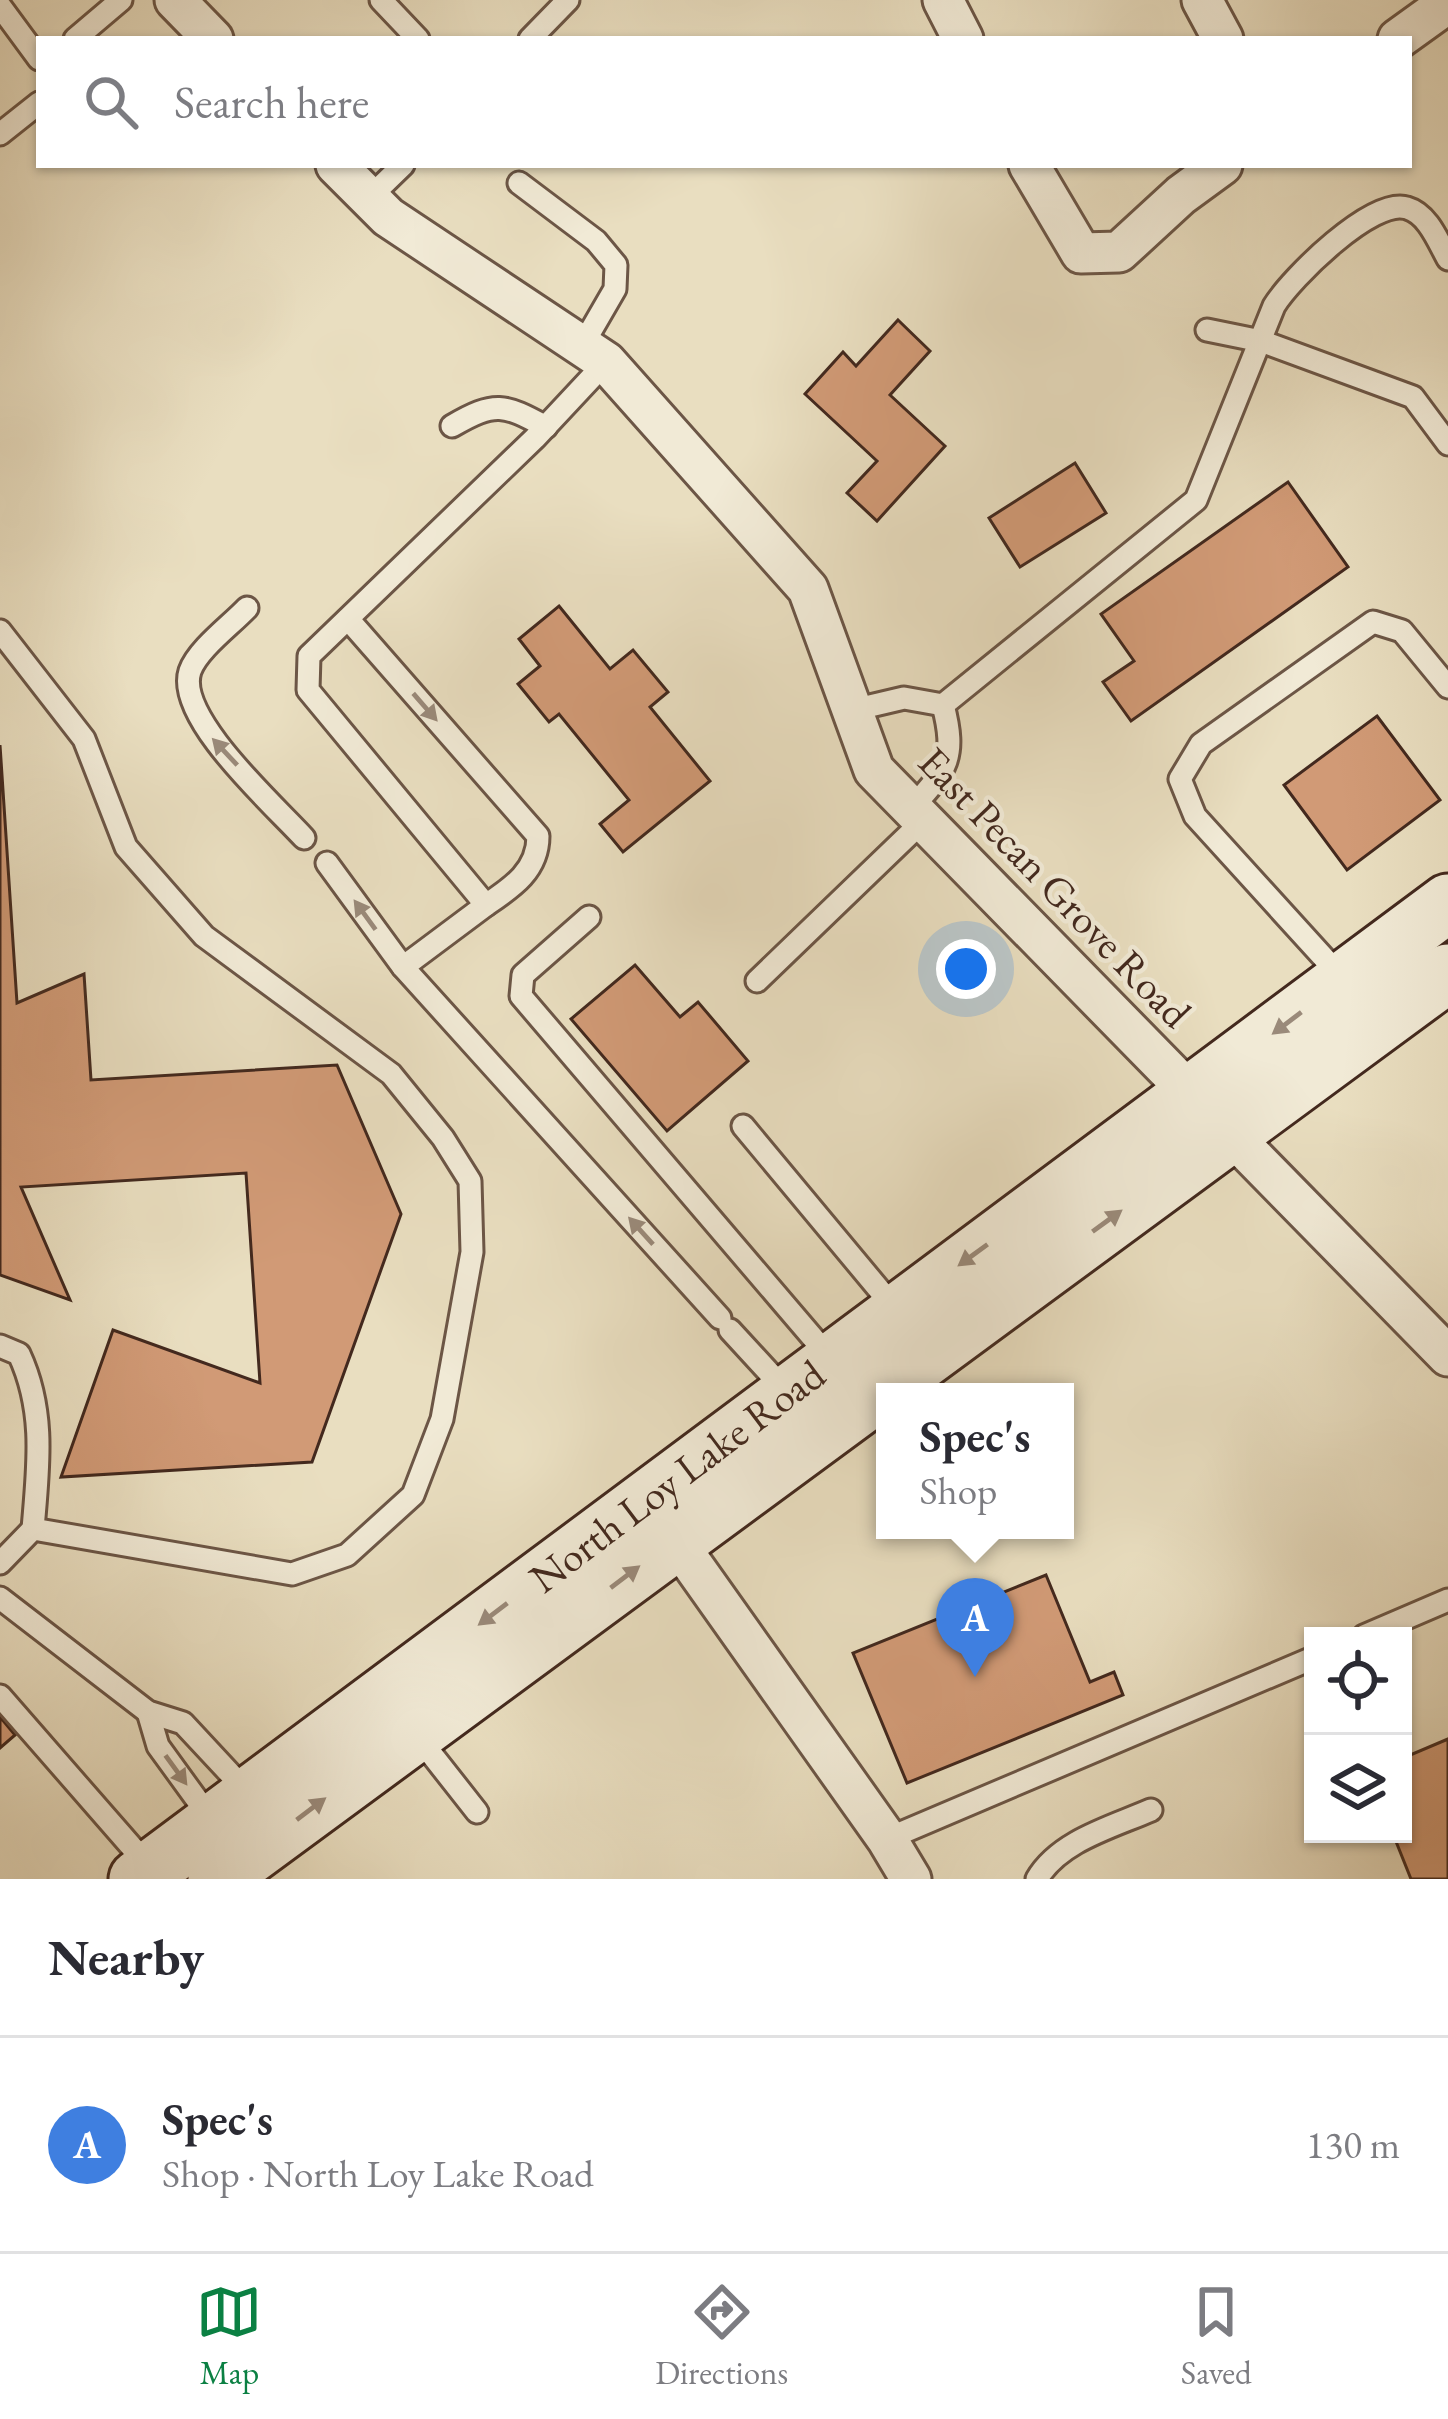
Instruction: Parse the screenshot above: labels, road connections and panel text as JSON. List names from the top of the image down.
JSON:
{
  "streets": {
    "main road": ["North Loy Lake Road"],
    "street": ["East Pecan Grove Road"]
  },
  "crossings": [
    ["East Pecan Grove Road", "North Loy Lake Road"]
  ],
  "page": {
    "search": "Search here",
    "popup": ["Spec's", "Shop"],
    "pins": "A",
    "heading": "Nearby",
    "list": [
      {
        "mark": "A",
        "name": "Spec's",
        "note": "Shop · North Loy Lake Road",
        "value": "130 m"
      }
    ],
    "nav": ["Map", "Directions", "Saved"]
  }
}
